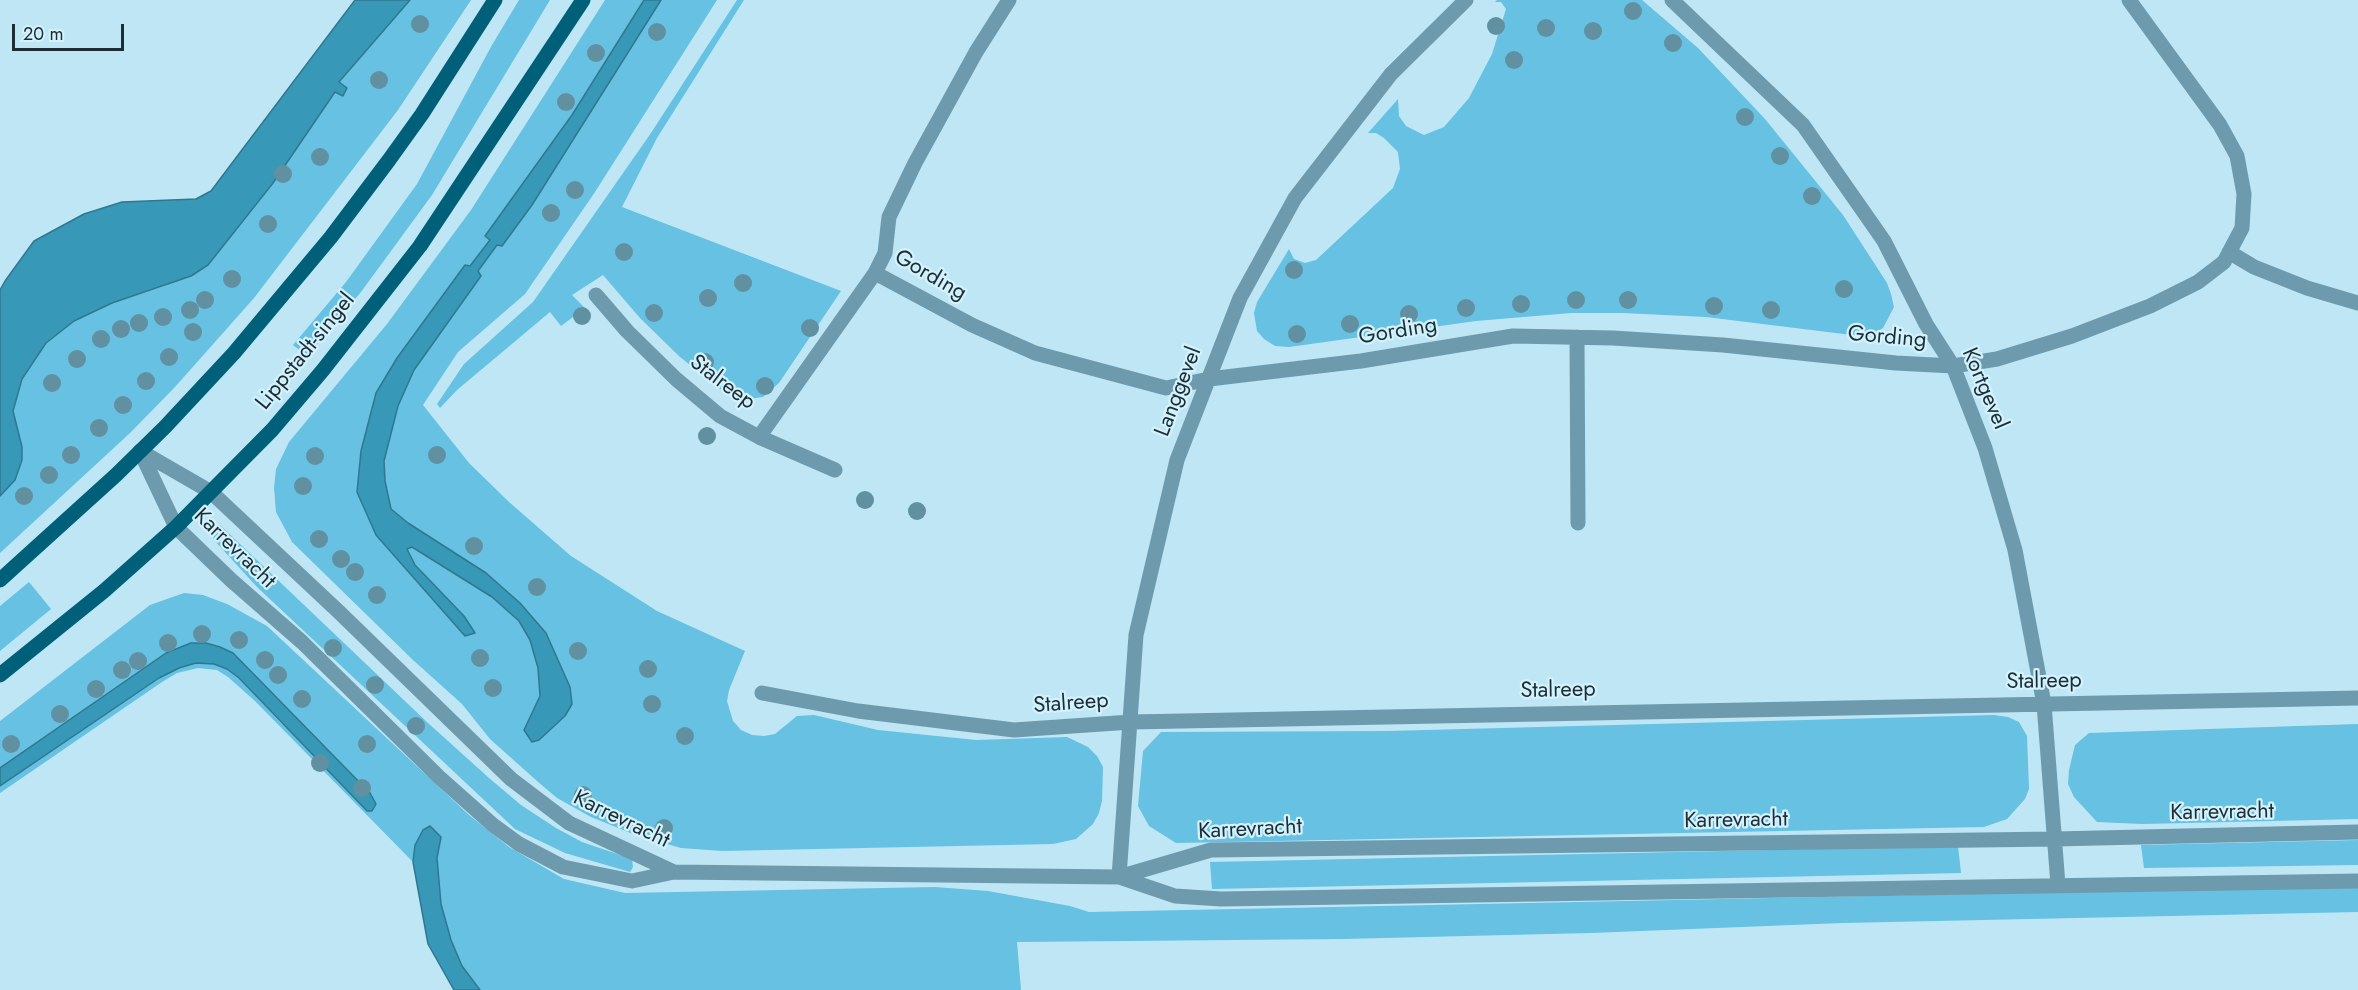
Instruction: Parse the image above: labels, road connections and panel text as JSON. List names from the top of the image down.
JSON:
{
  "streets": {
    "main road": ["Lippstadt-singel"],
    "street": [
      "Gording",
      "Stalreep",
      "Kortgevel",
      "Langgevel",
      "Karrevracht"
    ]
  },
  "crossings": [
    ["Gording", "Stalreep"],
    ["Gording", "Kortgevel"],
    ["Gording", "Langgevel"],
    ["Lippstadt-singel", "Karrevracht"],
    ["Stalreep", "Kortgevel"],
    ["Stalreep", "Langgevel"],
    ["Kortgevel", "Karrevracht"],
    ["Langgevel", "Karrevracht"]
  ],
  "scale_bar": "20 m"
}
